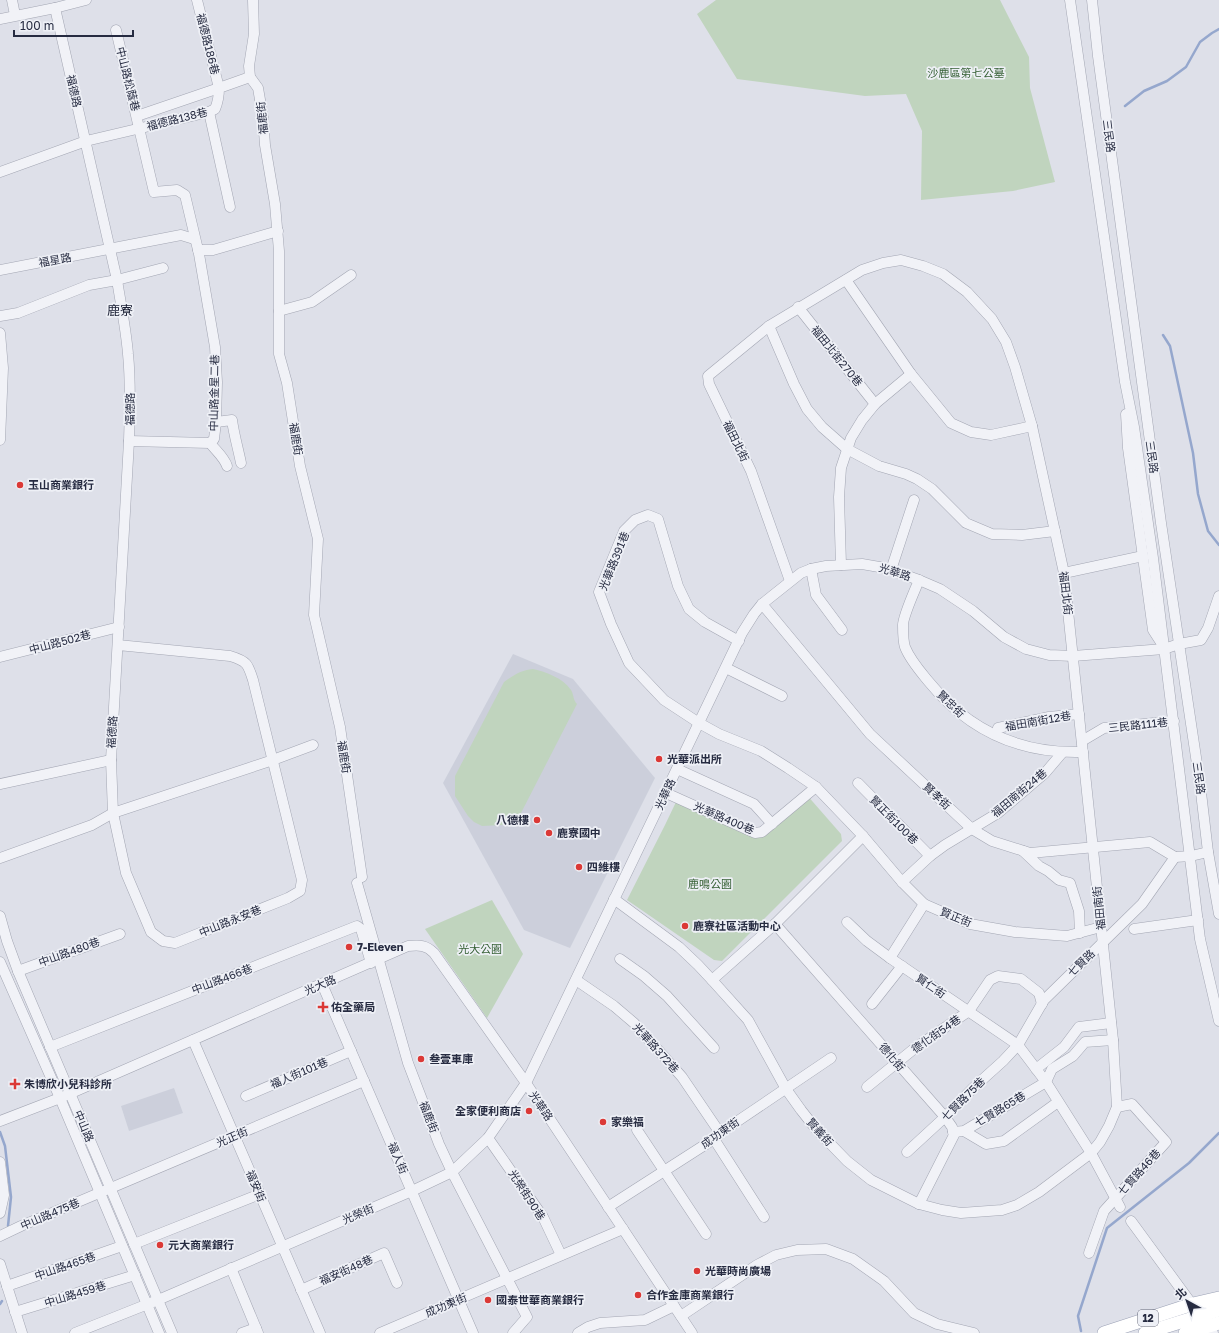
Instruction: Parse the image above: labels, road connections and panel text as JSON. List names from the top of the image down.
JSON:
{
  "streets": {
    "main road": ["12"],
    "street": [
      "福德路186巷",
      "中山路松蔭巷",
      "福德路",
      "福鹿街",
      "福德路138巷",
      "三民路",
      "福星路",
      "福田北街270巷",
      "中山路金星二巷",
      "福田北街",
      "光華路391巷",
      "光華路",
      "中山路502巷",
      "賢忠街",
      "福田南街12巷",
      "三民路111巷",
      "福田南街24巷",
      "賢孝街",
      "光華路400巷",
      "賢正街100巷",
      "福田南街",
      "賢正街",
      "中山路永安巷",
      "中山路480巷",
      "七賢路",
      "中山路466巷",
      "光大路",
      "賢仁街",
      "德化街54巷",
      "光華路372巷",
      "德化街",
      "福人街101巷",
      "七賢路75巷",
      "七賢路65巷",
      "中山路",
      "賢義街",
      "成功東街",
      "光正街",
      "福人街",
      "七賢路46巷",
      "福安街",
      "光榮街90巷",
      "中山路475巷",
      "光榮街",
      "中山路465巷",
      "福安街48巷",
      "中山路459巷"
    ]
  },
  "crossings": [
    ["福德路186巷", "福德路138巷"],
    ["中山路松蔭巷", "福德路138巷"],
    ["中山路松蔭巷", "福星路"],
    ["中山路松蔭巷", "中山路金星二巷"],
    ["福德路", "福德路138巷"],
    ["福德路", "福星路"],
    ["福德路", "中山路金星二巷"],
    ["福德路", "中山路502巷"],
    ["福德路", "中山路永安巷"],
    ["福鹿街", "中山路466巷"],
    ["福鹿街", "光大路"],
    ["福鹿街", "成功東街"],
    ["福鹿街", "光榮街"],
    ["三民路", "光華路"],
    ["三民路", "三民路111巷"],
    ["福星路", "中山路金星二巷"],
    ["福田北街270巷", "福田北街"],
    ["福田北街", "光華路"],
    ["福田北街", "福田南街"],
    ["光華路391巷", "光華路"],
    ["光華路391巷", "賢正街"],
    ["光華路", "賢忠街"],
    ["光華路", "賢孝街"],
    ["光華路", "光華路400巷"],
    ["光華路", "福田南街"],
    ["光華路", "賢正街"],
    ["光華路", "光大路"],
    ["光華路", "光華路372巷"],
    ["光華路", "賢義街"],
    ["光華路", "成功東街"],
    ["光華路", "光榮街"],
    ["賢忠街", "福田南街24巷"],
    ["賢忠街", "福田南街"],
    ["福田南街12巷", "福田南街"],
    ["三民路111巷", "福田南街"],
    ["福田南街24巷", "賢孝街"],
    ["賢孝街", "福田南街"],
    ["賢孝街", "七賢路"],
    ["光華路400巷", "賢正街"],
    ["福田南街", "賢正街"],
    ["福田南街", "七賢路"],
    ["福田南街", "賢義街"],
    ["福田南街", "七賢路46巷"],
    ["中山路480巷", "中山路"],
    ["七賢路", "賢仁街"],
    ["七賢路", "七賢路75巷"],
    ["中山路466巷", "光大路"],
    ["中山路466巷", "中山路"],
    ["光大路", "中山路"],
    ["光大路", "福人街"],
    ["光大路", "福安街"],
    ["光大路", "光榮街"],
    ["賢仁街", "德化街54巷"],
    ["賢仁街", "七賢路75巷"],
    ["德化街54巷", "德化街"],
    ["光華路372巷", "成功東街"],
    ["德化街", "七賢路75巷"],
    ["德化街", "七賢路65巷"],
    ["福人街101巷", "福人街"],
    ["中山路", "光正街"],
    ["中山路", "中山路475巷"],
    ["中山路", "光榮街"],
    ["中山路", "中山路465巷"],
    ["中山路", "中山路459巷"],
    ["賢義街", "成功東街"],
    ["成功東街", "福人街"],
    ["成功東街", "光榮街90巷"],
    ["光正街", "福人街"],
    ["光正街", "福安街"],
    ["光正街", "中山路475巷"],
    ["福人街", "光榮街"],
    ["福安街", "光榮街"],
    ["福安街", "福安街48巷"],
    ["光榮街90巷", "光榮街"]
  ],
  "districts": ["鹿寮"],
  "parks": ["沙鹿區第七公墓", "鹿鳴公園", "光大公園"],
  "places": {
    "other": [
      "玉山商業銀行",
      "光華派出所",
      "八德樓",
      "鹿寮國中",
      "四維樓",
      "鹿寮社區活動中心",
      "7-Eleven",
      "叁壹車庫",
      "全家便利商店",
      "家樂福",
      "元大商業銀行",
      "光華時尚廣場",
      "合作金庫商業銀行",
      "國泰世華商業銀行"
    ],
    "health": ["佑全藥局", "朱博欣小兒科診所"]
  },
  "scale_bar": "100 m",
  "north": "top left"
}
